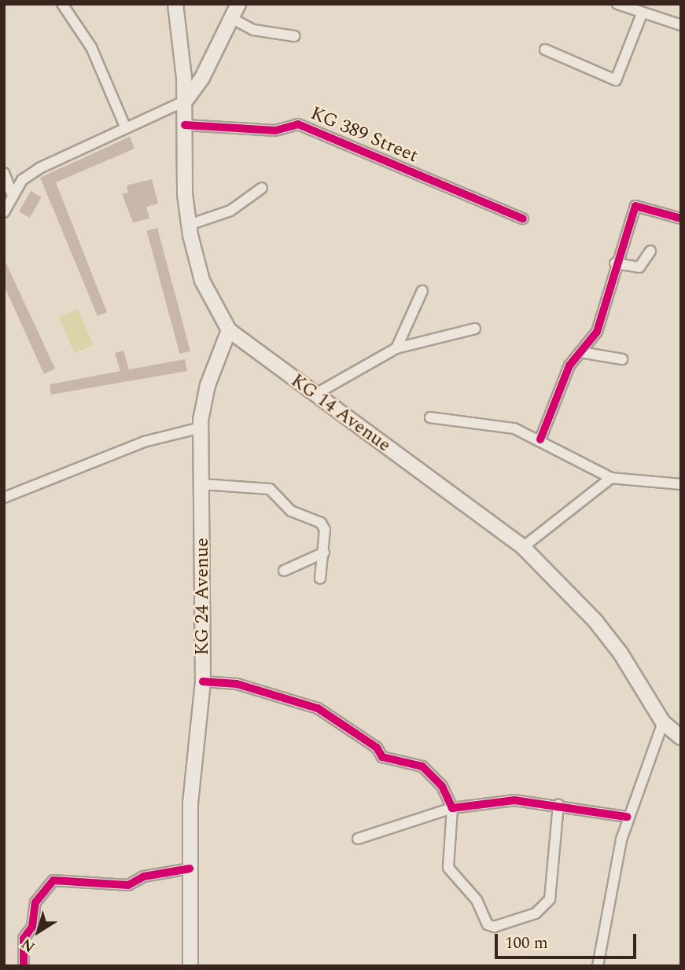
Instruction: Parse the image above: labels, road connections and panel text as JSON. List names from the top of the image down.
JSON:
{
  "streets": {
    "main road": ["KG 14 Avenue", "KG 24 Avenue"],
    "street": ["KG 389 Street"]
  },
  "crossings": [
    ["KG 389 Street", "KG 14 Avenue"],
    ["KG 14 Avenue", "KG 24 Avenue"]
  ],
  "scale_bar": "100 m",
  "north": "bottom left"
}
